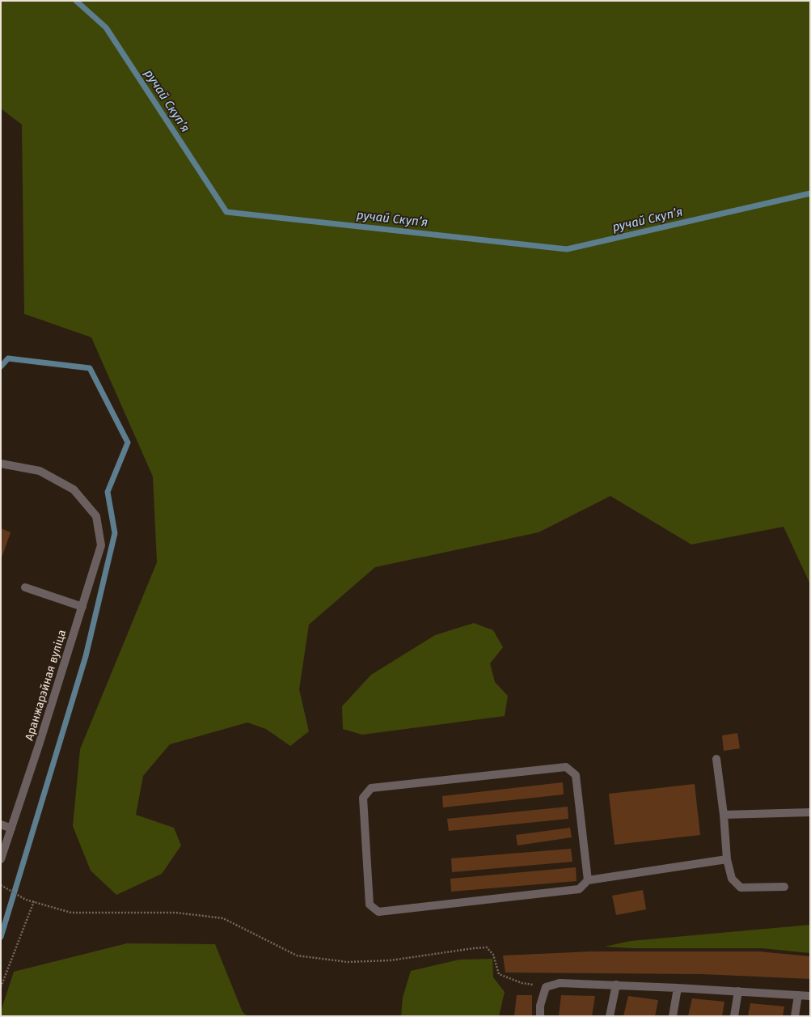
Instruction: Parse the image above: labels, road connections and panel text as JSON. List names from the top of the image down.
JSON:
{
  "streets": {
    "street": ["Аранжарэйная вуліца"]
  },
  "water": ["ручай Скупʼя"]
}
